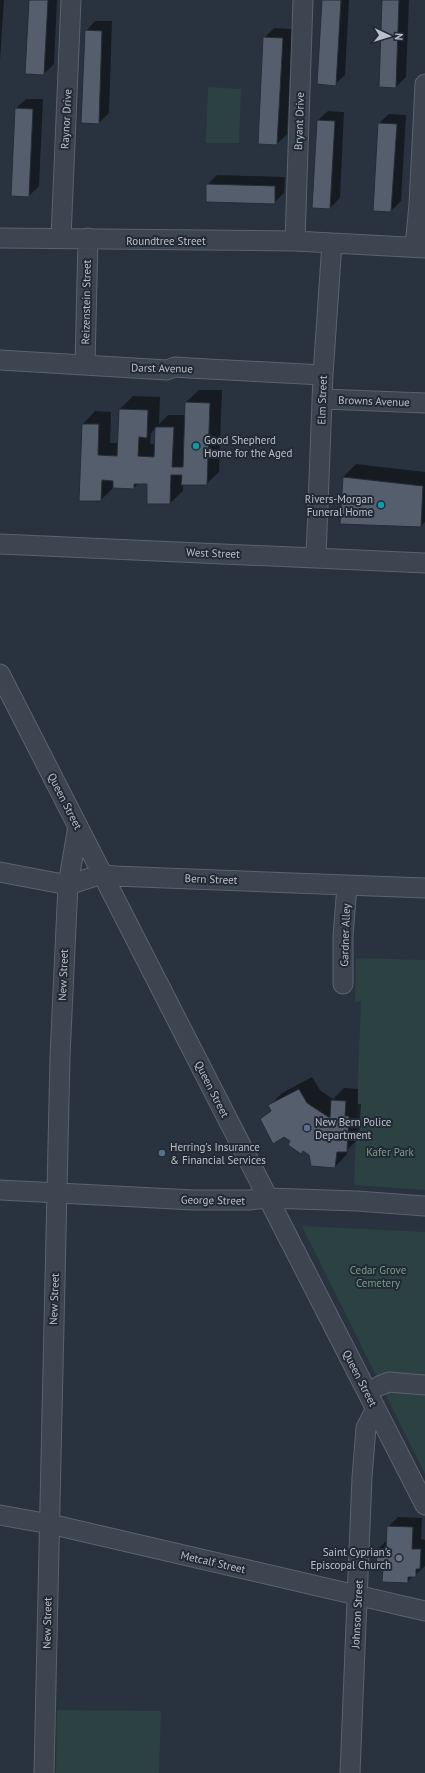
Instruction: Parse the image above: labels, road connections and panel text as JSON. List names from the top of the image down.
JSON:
{
  "streets": {
    "street": [
      "Raynor Drive",
      "Bryant Drive",
      "Roundtree Street",
      "Reizenstein Street",
      "Darst Avenue",
      "Elm Street",
      "Browns Avenue",
      "West Street",
      "Queen Street",
      "Bern Street",
      "Gardner Alley",
      "New Street",
      "George Street",
      "Metcalf Street",
      "Johnson Street"
    ]
  },
  "crossings": [
    ["Raynor Drive", "Roundtree Street"],
    ["Bryant Drive", "Roundtree Street"],
    ["Roundtree Street", "Reizenstein Street"],
    ["Roundtree Street", "Elm Street"],
    ["Reizenstein Street", "Darst Avenue"],
    ["Darst Avenue", "Elm Street"],
    ["Elm Street", "Browns Avenue"],
    ["Elm Street", "West Street"],
    ["Queen Street", "Bern Street"],
    ["Queen Street", "New Street"],
    ["Queen Street", "George Street"],
    ["Queen Street", "Johnson Street"],
    ["Bern Street", "Gardner Alley"],
    ["Bern Street", "New Street"],
    ["New Street", "George Street"],
    ["New Street", "Metcalf Street"],
    ["Metcalf Street", "Johnson Street"]
  ],
  "parks": ["Kafer Park", "Cedar Grove Cemetery"],
  "places": [
    "Good Shepherd Home for the Aged",
    "Rivers-Morgan Funeral Home",
    "New Bern Police Department",
    "Herring's Insurance & Financial Services",
    "Saint Cyprian's Episcopal Church"
  ],
  "north": "right"
}
